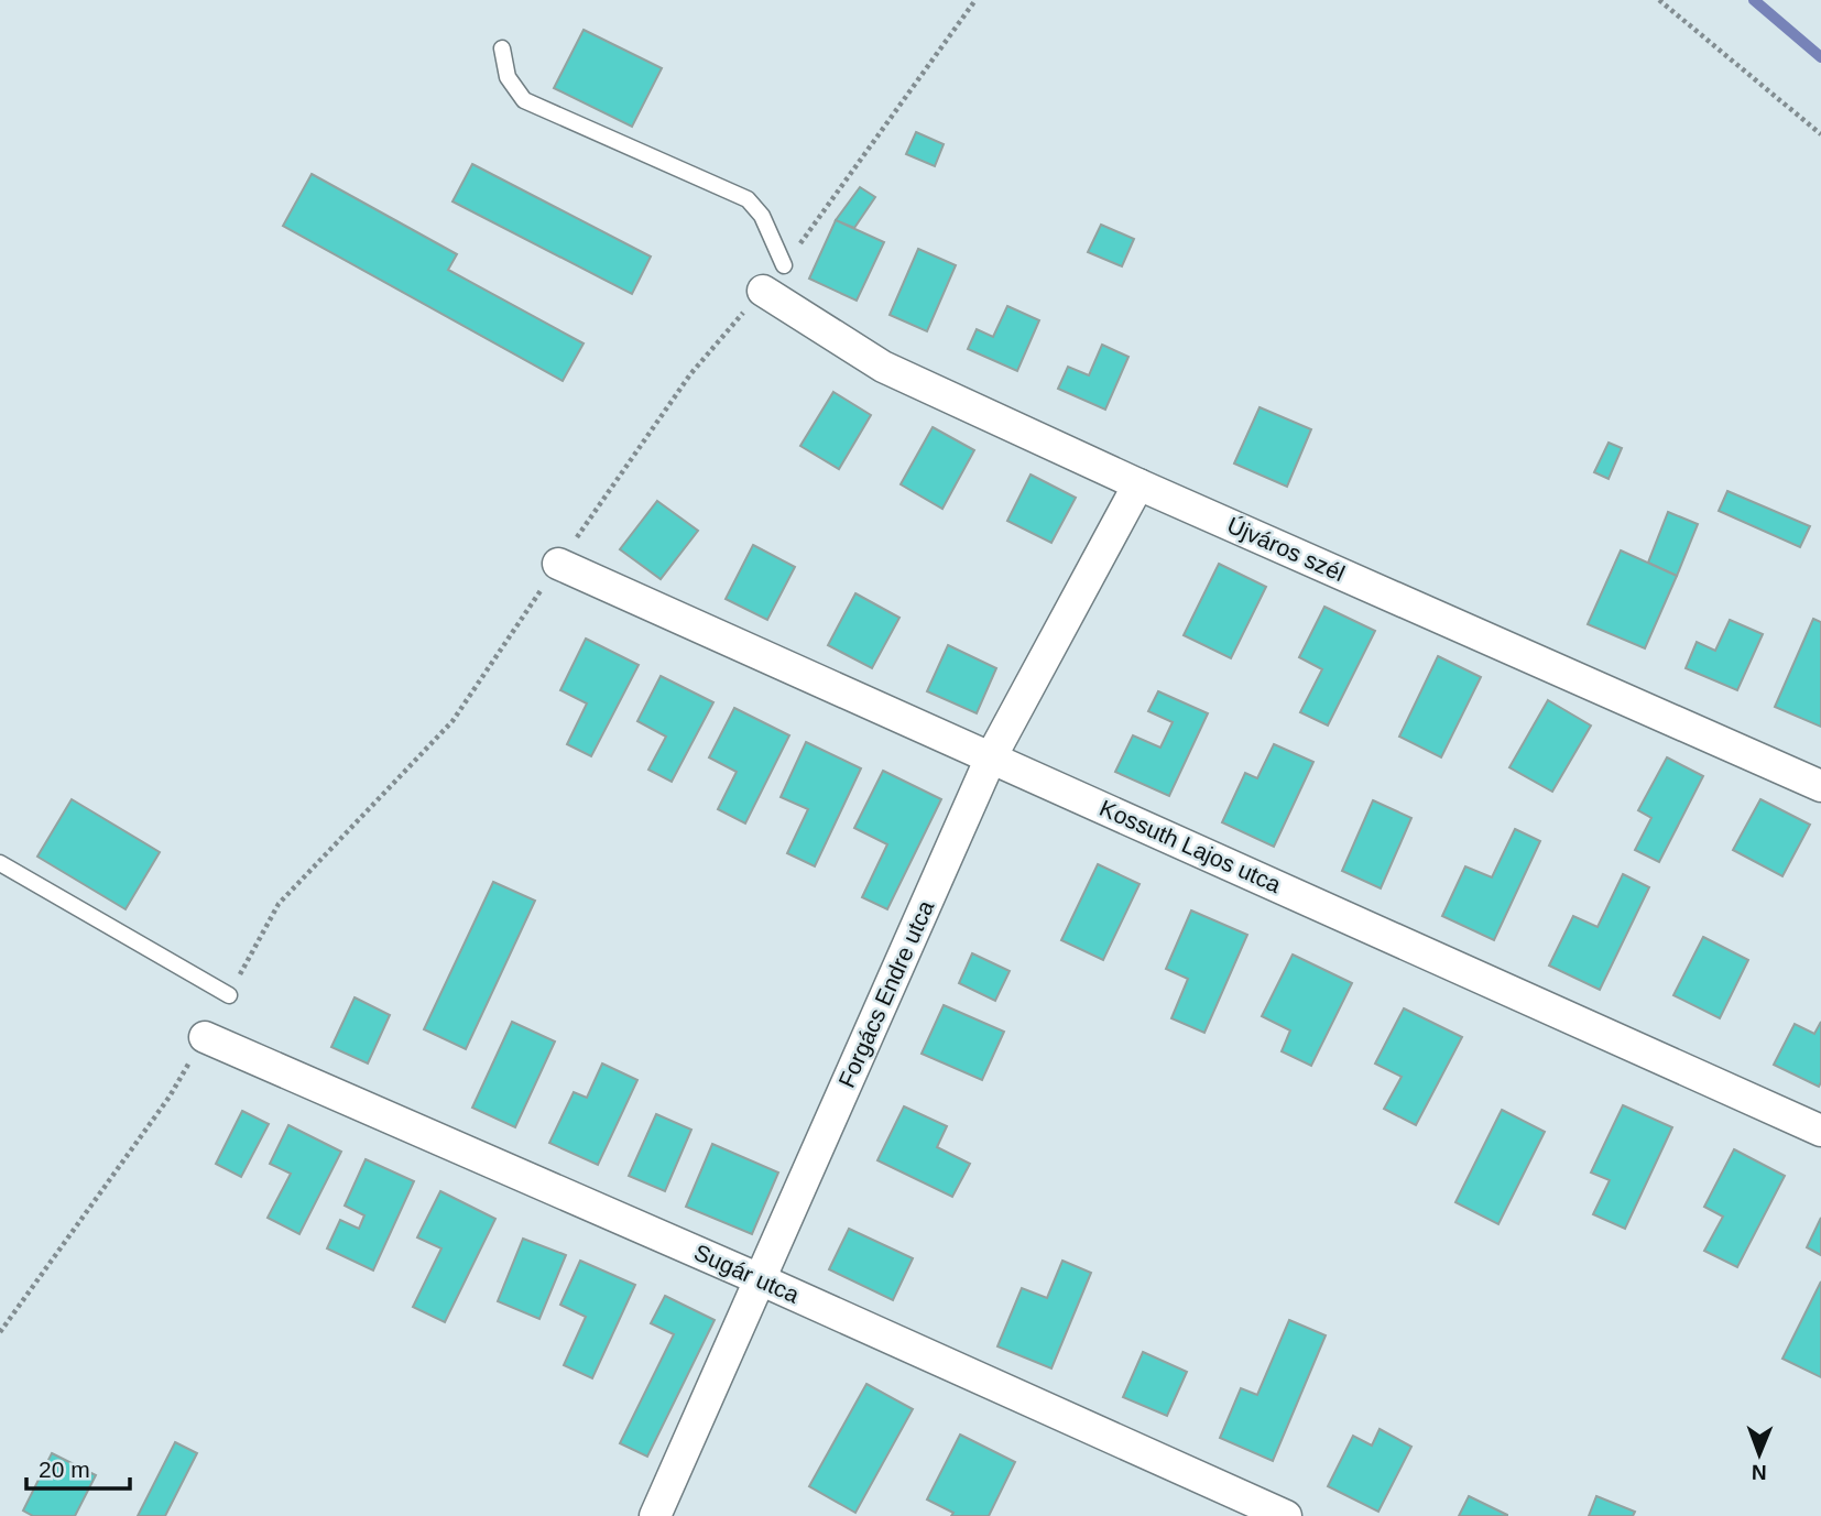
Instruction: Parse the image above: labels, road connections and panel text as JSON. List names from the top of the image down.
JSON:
{
  "streets": {
    "street": [
      "Újváros szél",
      "Kossuth Lajos utca",
      "Forgács Endre utca",
      "Sugár utca"
    ]
  },
  "crossings": [
    ["Újváros szél", "Forgács Endre utca"],
    ["Kossuth Lajos utca", "Forgács Endre utca"],
    ["Forgács Endre utca", "Sugár utca"]
  ],
  "scale_bar": "20 m",
  "north": "bottom"
}
